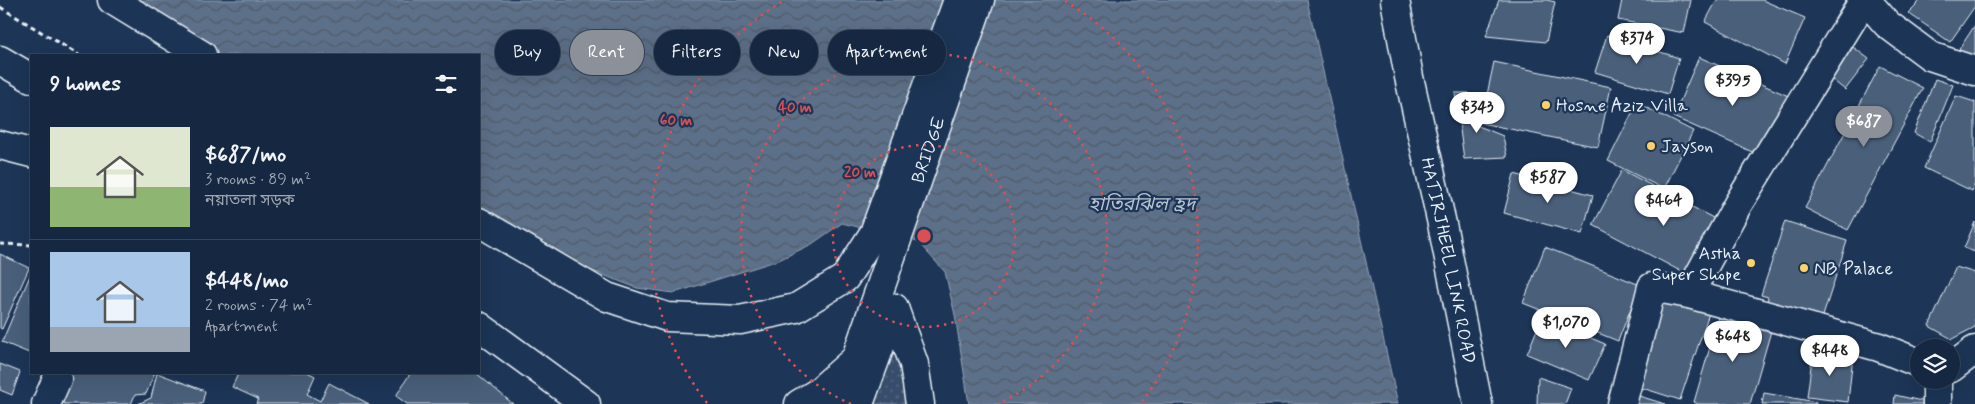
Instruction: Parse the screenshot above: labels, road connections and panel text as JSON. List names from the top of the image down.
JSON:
{
  "streets": {
    "street": ["BRIDGE", "HATIRJHEEL LINK ROAD"]
  },
  "water": ["হাতিরঝিল হ্রদ"],
  "places": [
    "Hosne Aziz Villa",
    "Jayson",
    "Astha Super Shope",
    "NB Palace"
  ],
  "page": {
    "price": [
      "$374",
      "$395",
      "$343",
      "$687",
      "$587",
      "$464",
      "$1,070",
      "$648",
      "$448"
    ],
    "chip": [
      "Buy",
      "Rent",
      "Filters",
      "New",
      "Apartment"
    ],
    "heading": "9 homes",
    "list": [
      {
        "name": "$687/mo",
        "note": "3 rooms · 89 m² · নয়াতলা সড়ক"
      },
      {
        "name": "$448/mo",
        "note": "2 rooms · 74 m² · Apartment"
      }
    ]
  },
  "rings": ["40 m", "60 m", "20 m"]
}
